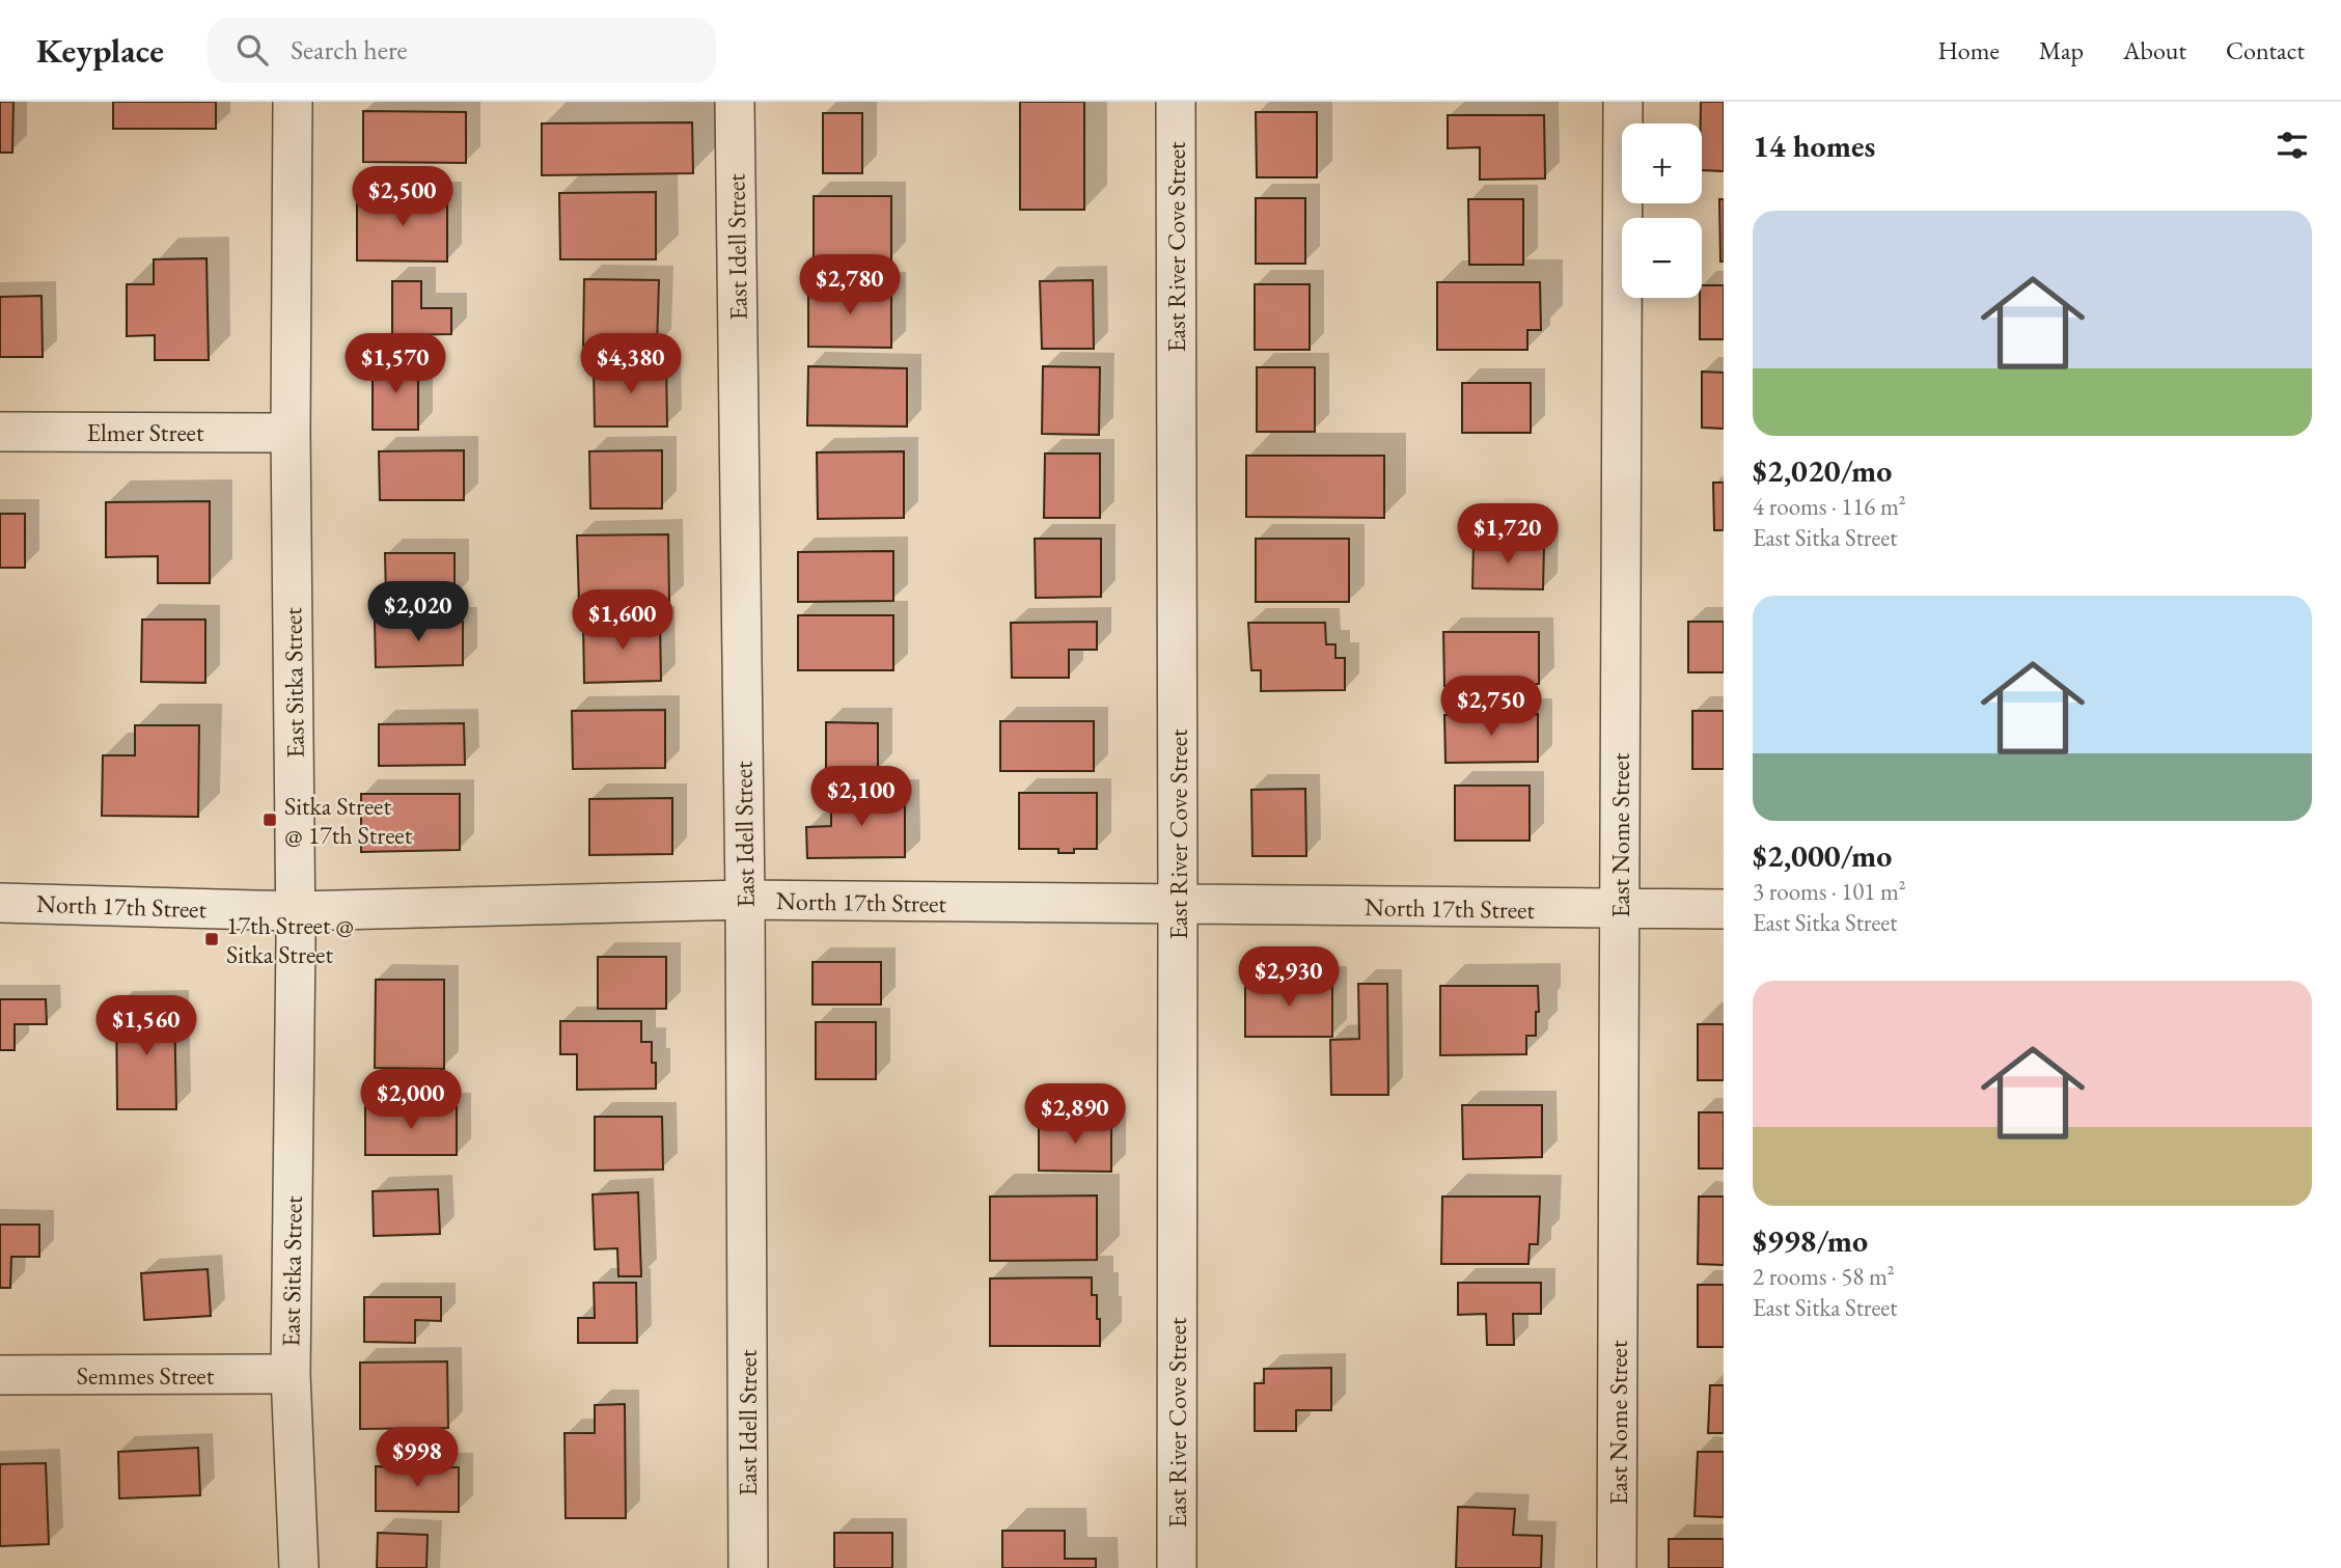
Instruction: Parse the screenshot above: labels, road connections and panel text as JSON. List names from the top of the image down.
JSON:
{
  "streets": {
    "street": [
      "East Idell Street",
      "East River Cove Street",
      "Elmer Street",
      "East Sitka Street",
      "East Nome Street",
      "North 17th Street",
      "Semmes Street"
    ]
  },
  "crossings": [
    ["East Idell Street", "North 17th Street"],
    ["East River Cove Street", "North 17th Street"],
    ["Elmer Street", "East Sitka Street"],
    ["East Sitka Street", "North 17th Street"],
    ["East Sitka Street", "Semmes Street"],
    ["East Nome Street", "North 17th Street"]
  ],
  "places": {
    "transit": ["Sitka Street @ 17th Street", "17th Street @ Sitka Street"]
  },
  "page": {
    "header": "Keyplace",
    "search": "Search here",
    "nav": [
      "Home",
      "Map",
      "About",
      "Contact"
    ],
    "heading": "14 homes",
    "map_buttons": ["+", "−"],
    "price": [
      "$2,500",
      "$2,780",
      "$1,570",
      "$4,380",
      "$1,720",
      "$2,020",
      "$1,600",
      "$2,750",
      "$2,100",
      "$2,930",
      "$1,560",
      "$2,000",
      "$2,890",
      "$998"
    ],
    "list": [
      {
        "name": "$2,020/mo",
        "note": "4 rooms · 116 m² · East Sitka Street"
      },
      {
        "name": "$2,000/mo",
        "note": "3 rooms · 101 m² · East Sitka Street"
      },
      {
        "name": "$998/mo",
        "note": "2 rooms · 58 m² · East Sitka Street"
      }
    ]
  }
}
